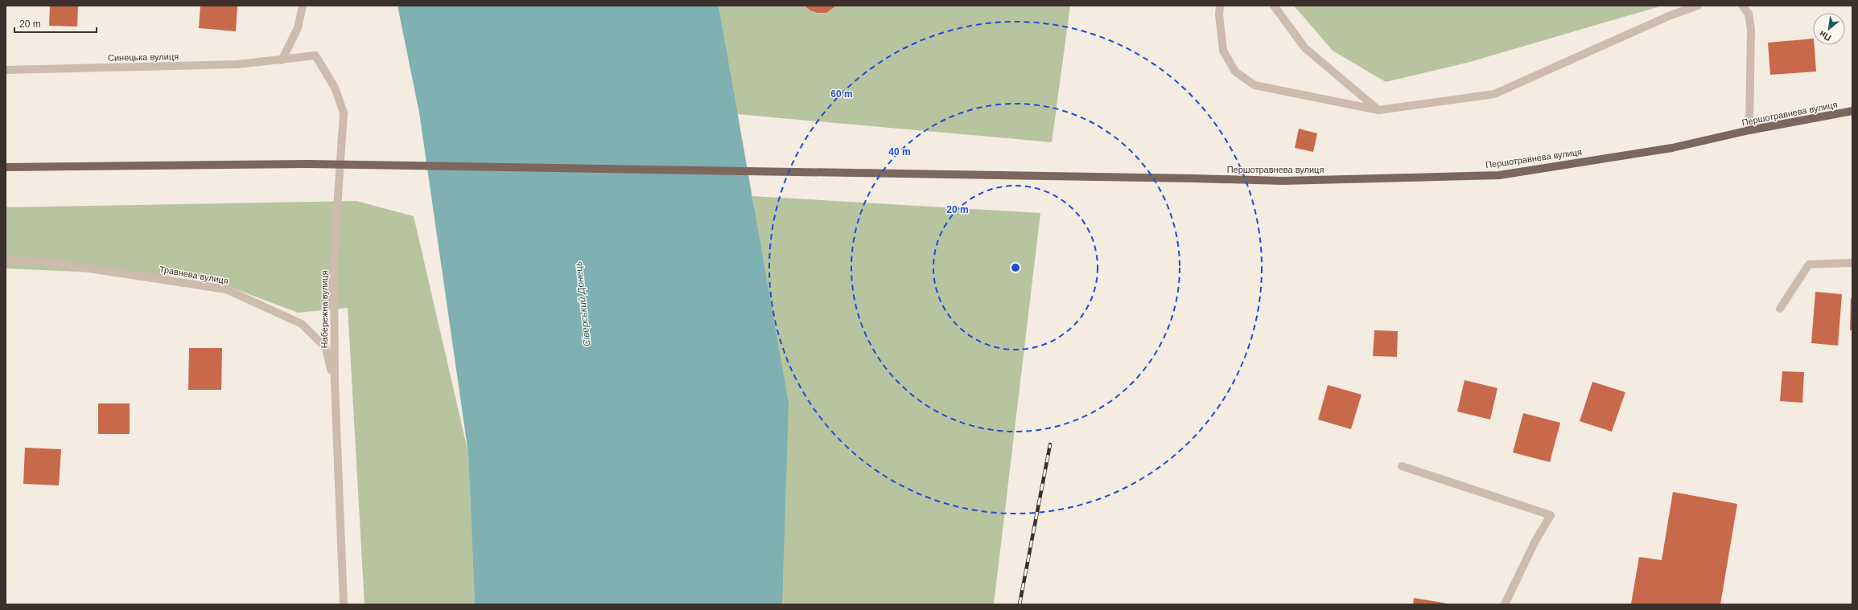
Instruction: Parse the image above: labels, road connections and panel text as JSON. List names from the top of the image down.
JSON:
{
  "streets": {
    "main road": ["Першотравнева вулиця"],
    "street": ["Синецька вулиця", "Травнева вулиця", "Набережна вулиця"]
  },
  "crossings": [
    ["Синецька вулиця", "Набережна вулиця"],
    ["Травнева вулиця", "Набережна вулиця"]
  ],
  "water": ["Сіверський Донець"],
  "scale_bar": "20 m",
  "north": "bottom left",
  "rings": ["60 m", "40 m", "20 m"]
}
